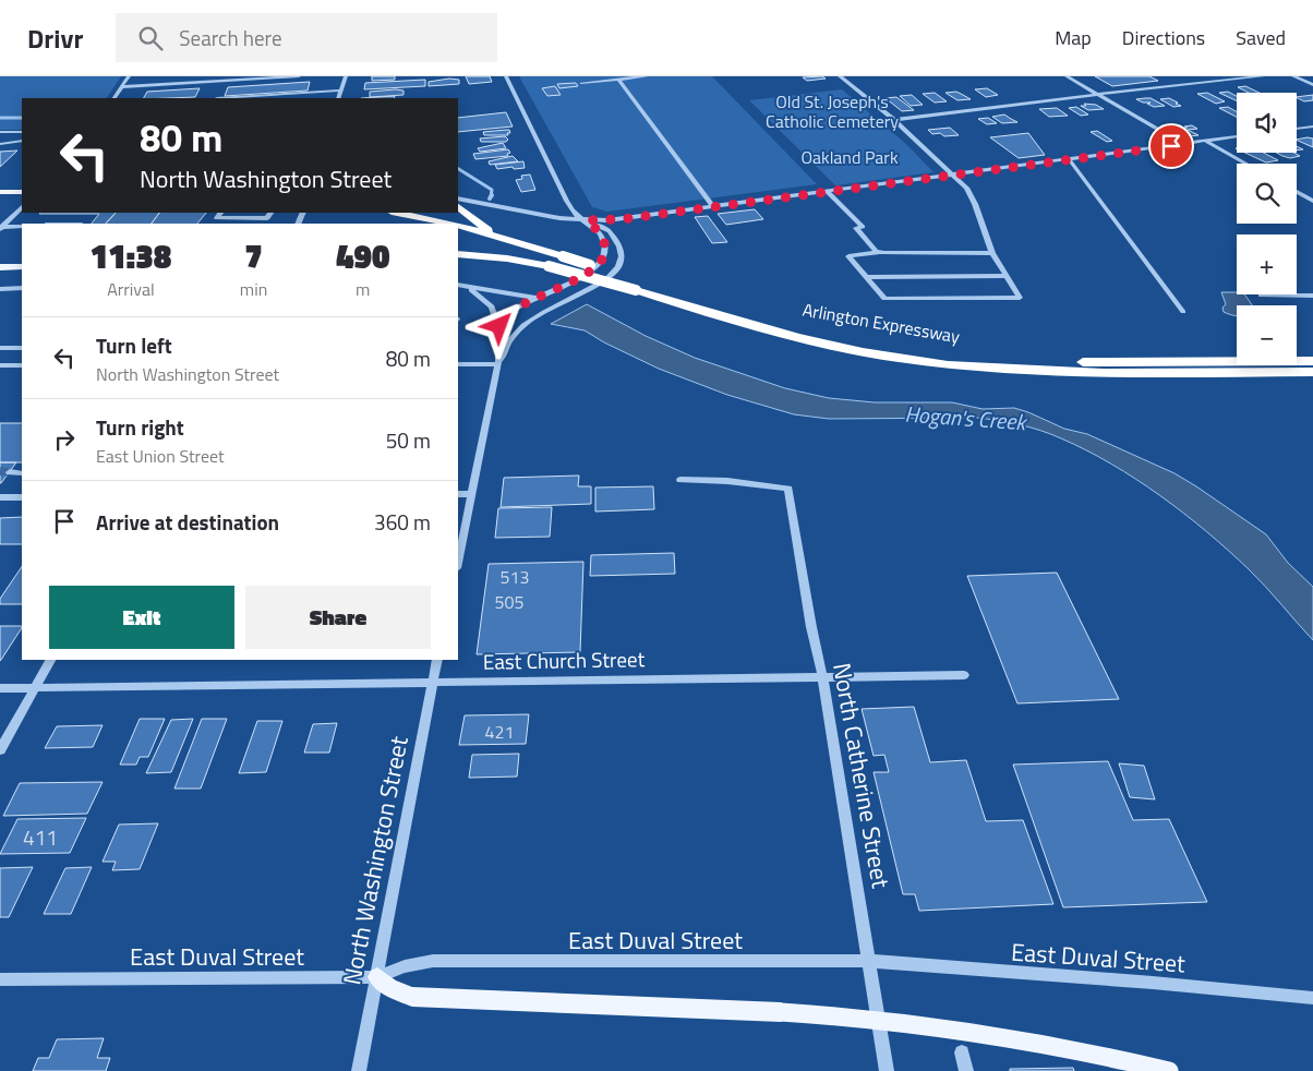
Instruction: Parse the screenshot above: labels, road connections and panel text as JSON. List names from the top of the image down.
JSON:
{
  "streets": {
    "highway": ["Arlington Expressway"],
    "street": [
      "East Church Street",
      "North Catherine Street",
      "North Washington Street",
      "East Duval Street"
    ]
  },
  "crossings": [
    ["East Church Street", "North Catherine Street"],
    ["East Church Street", "North Washington Street"],
    ["North Catherine Street", "East Duval Street"],
    ["North Washington Street", "East Duval Street"]
  ],
  "water": ["Hogan's Creek"],
  "parks": ["Old St. Joseph's Catholic Cemetery", "Oakland Park"],
  "house_numbers": [
    "513",
    "505",
    "421",
    "411"
  ],
  "page": {
    "header": "Drivr",
    "search": "Search here",
    "nav": ["Map", "Directions", "Saved"],
    "map_buttons": ["+", "−"],
    "turn": ["80 m", "North Washington Street"],
    "eta": [
      "11:38",
      "Arrival",
      "7",
      "min",
      "490",
      "m"
    ],
    "list": [
      {
        "name": "Turn left",
        "note": "North Washington Street",
        "value": "80 m"
      },
      {
        "name": "Turn right",
        "note": "East Union Street",
        "value": "50 m"
      },
      {
        "name": "Arrive at destination",
        "value": "360 m"
      }
    ],
    "buttons": ["Exit", "Share"]
  }
}
